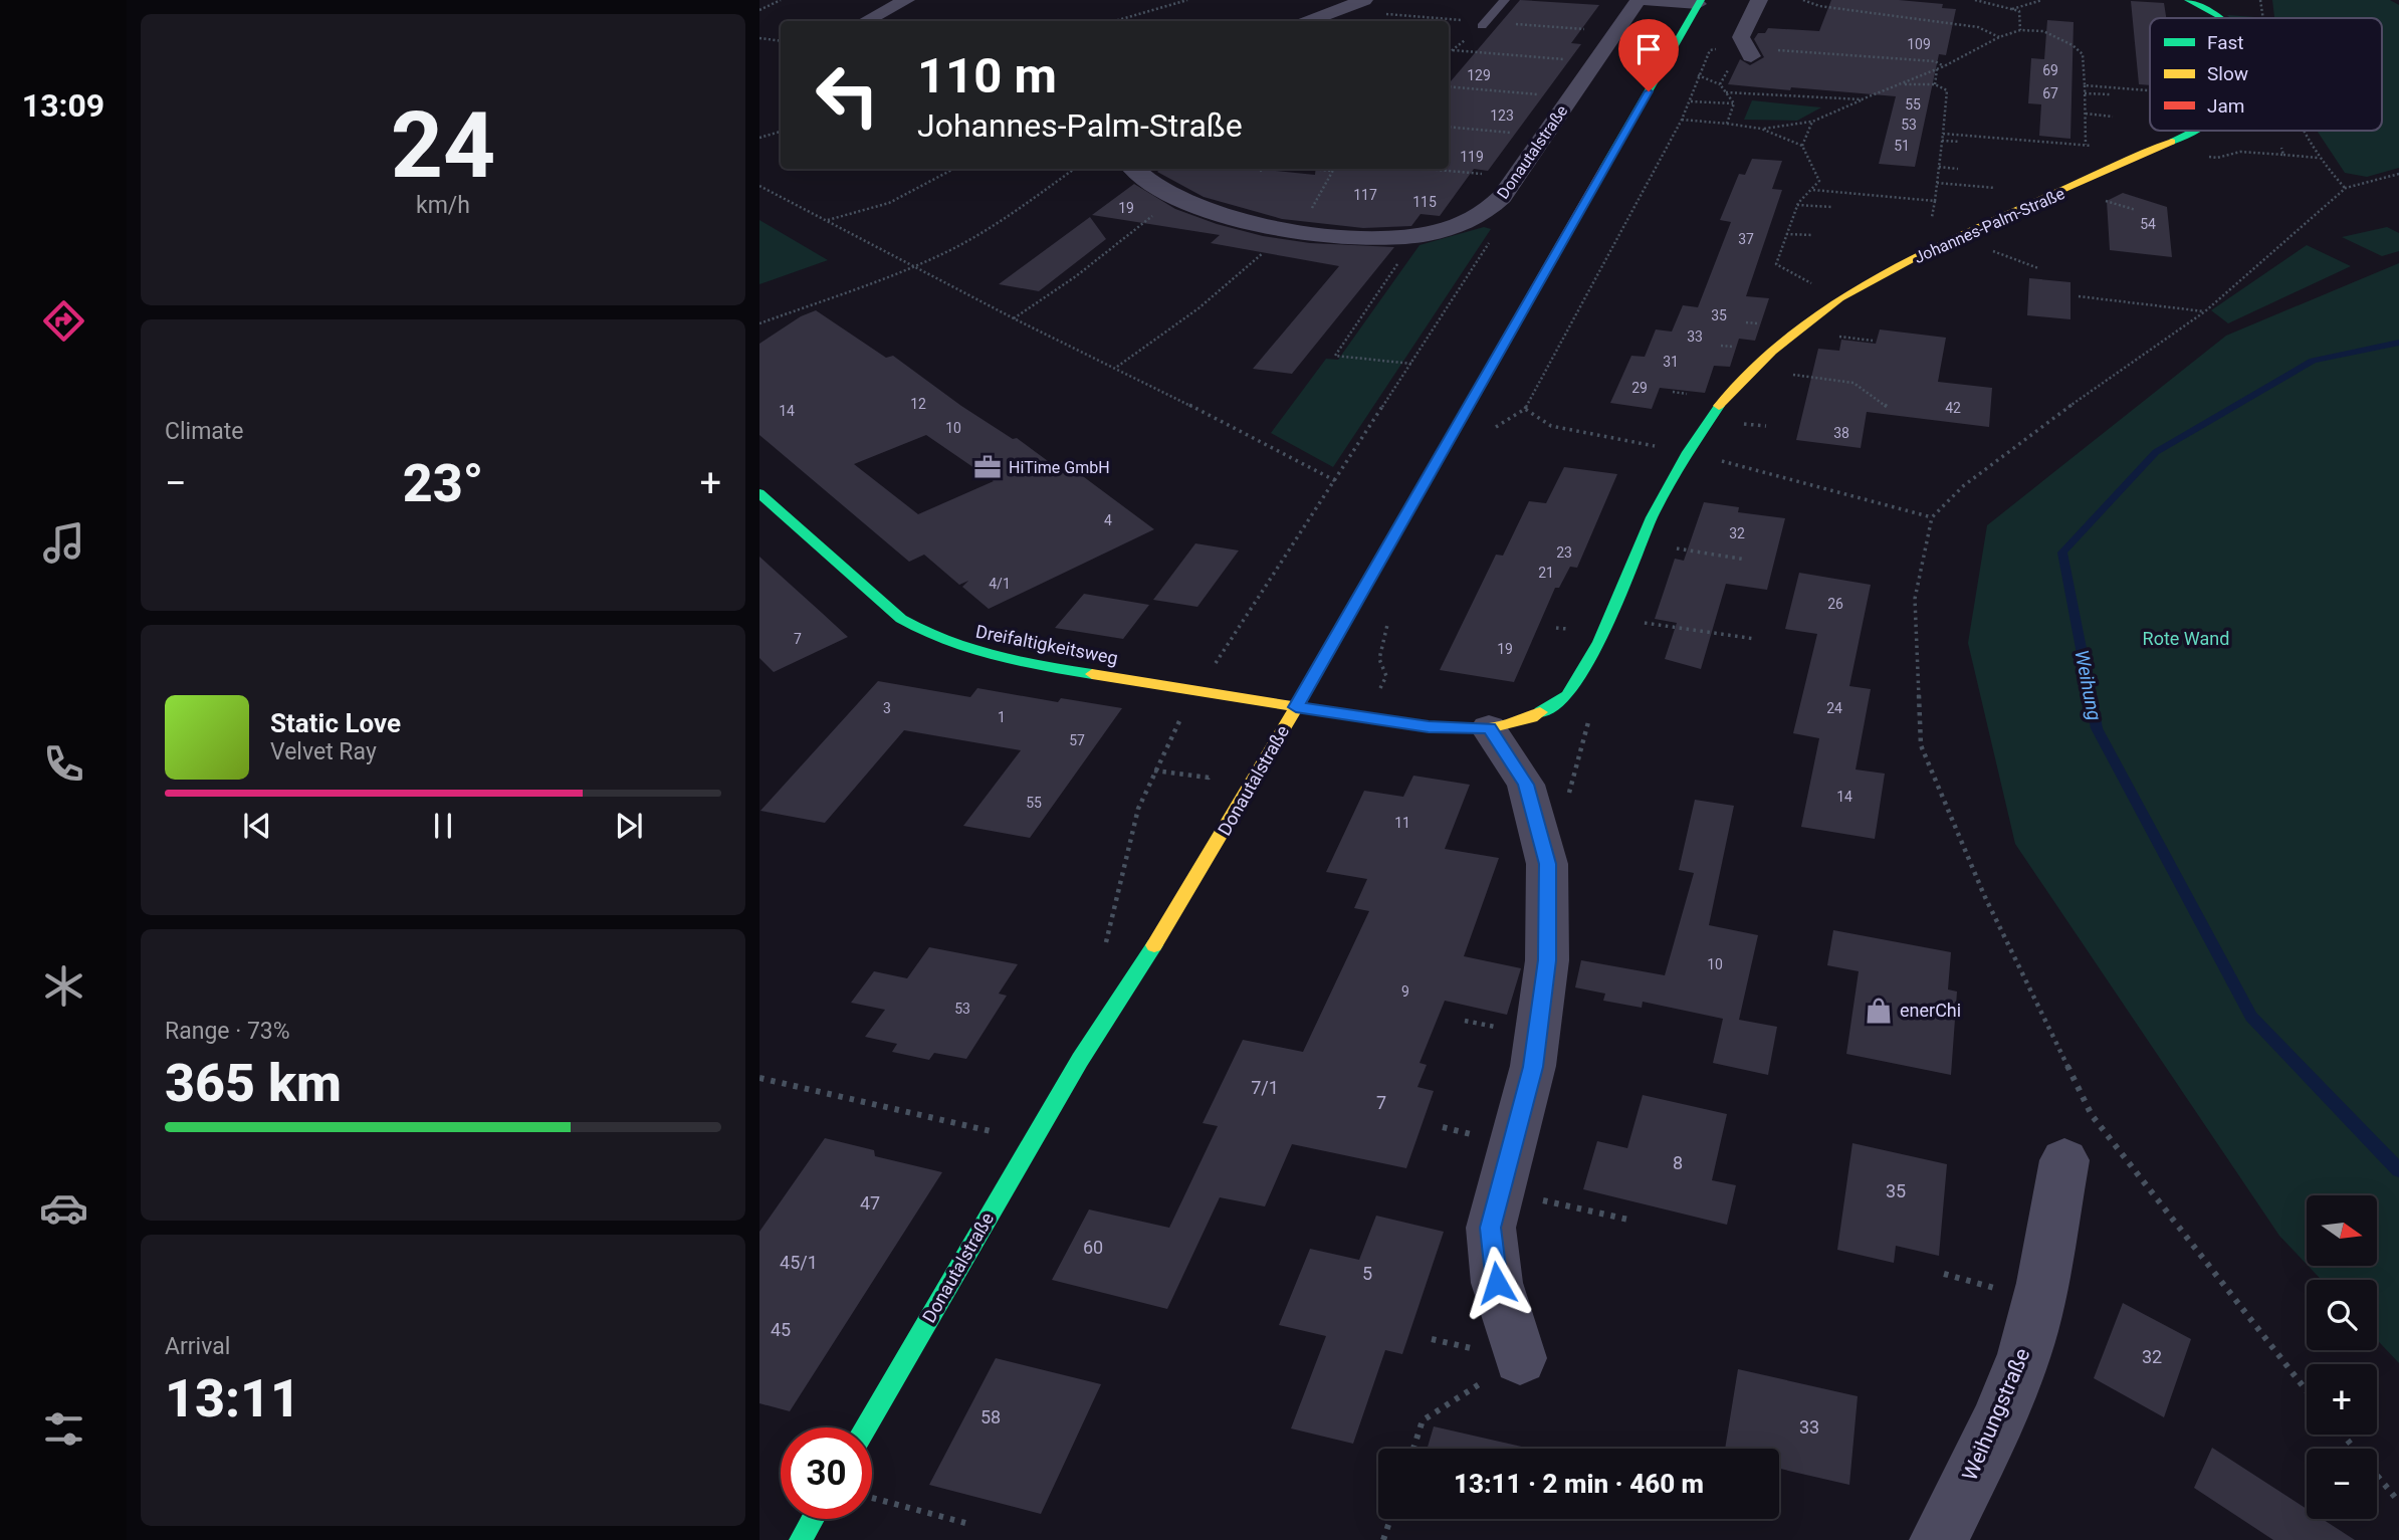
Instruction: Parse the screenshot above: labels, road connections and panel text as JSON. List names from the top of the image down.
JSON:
{
  "streets": {
    "street": [
      "Donautalstraße",
      "Johannes-Palm-Straße",
      "Dreifaltigkeitsweg",
      "Weihungstraße"
    ]
  },
  "crossings": [
    ["Donautalstraße", "Johannes-Palm-Straße"],
    ["Donautalstraße", "Dreifaltigkeitsweg"],
    ["Johannes-Palm-Straße", "Dreifaltigkeitsweg"]
  ],
  "water": ["Weihung"],
  "parks": ["Rote Wand"],
  "places": {
    "office": ["HiTime GmbH"],
    "shop": ["enerChi"]
  },
  "house_numbers": [
    "109",
    "69",
    "129",
    "67",
    "55",
    "123",
    "53",
    "51",
    "119",
    "117",
    "115",
    "19",
    "54",
    "37",
    "35",
    "33",
    "31",
    "29",
    "12",
    "42",
    "14",
    "10",
    "38",
    "4",
    "32",
    "23",
    "21",
    "4/1",
    "26",
    "7",
    "19",
    "3",
    "24",
    "1",
    "57",
    "14",
    "55",
    "11",
    "10",
    "9",
    "53",
    "7/1",
    "7",
    "8",
    "35",
    "47",
    "60",
    "45/1",
    "5",
    "45",
    "32",
    "58",
    "33"
  ],
  "legend": ["Fast", "Slow", "Jam"],
  "north": "right",
  "page": {
    "tabs": "13:09",
    "tile": [
      ["24", "km/h"],
      "Climate",
      ["Range · 73%", "365 km"],
      ["Arrival", "13:11"]
    ],
    "turn": ["110 m", "Johannes-Palm-Straße"],
    "heat": ["−", "23°", "+"],
    "song": ["Static Love", "Velvet Ray"],
    "map_buttons": ["+", "−"],
    "limit": "30",
    "trip": "13:11 · 2 min · 460 m"
  }
}
